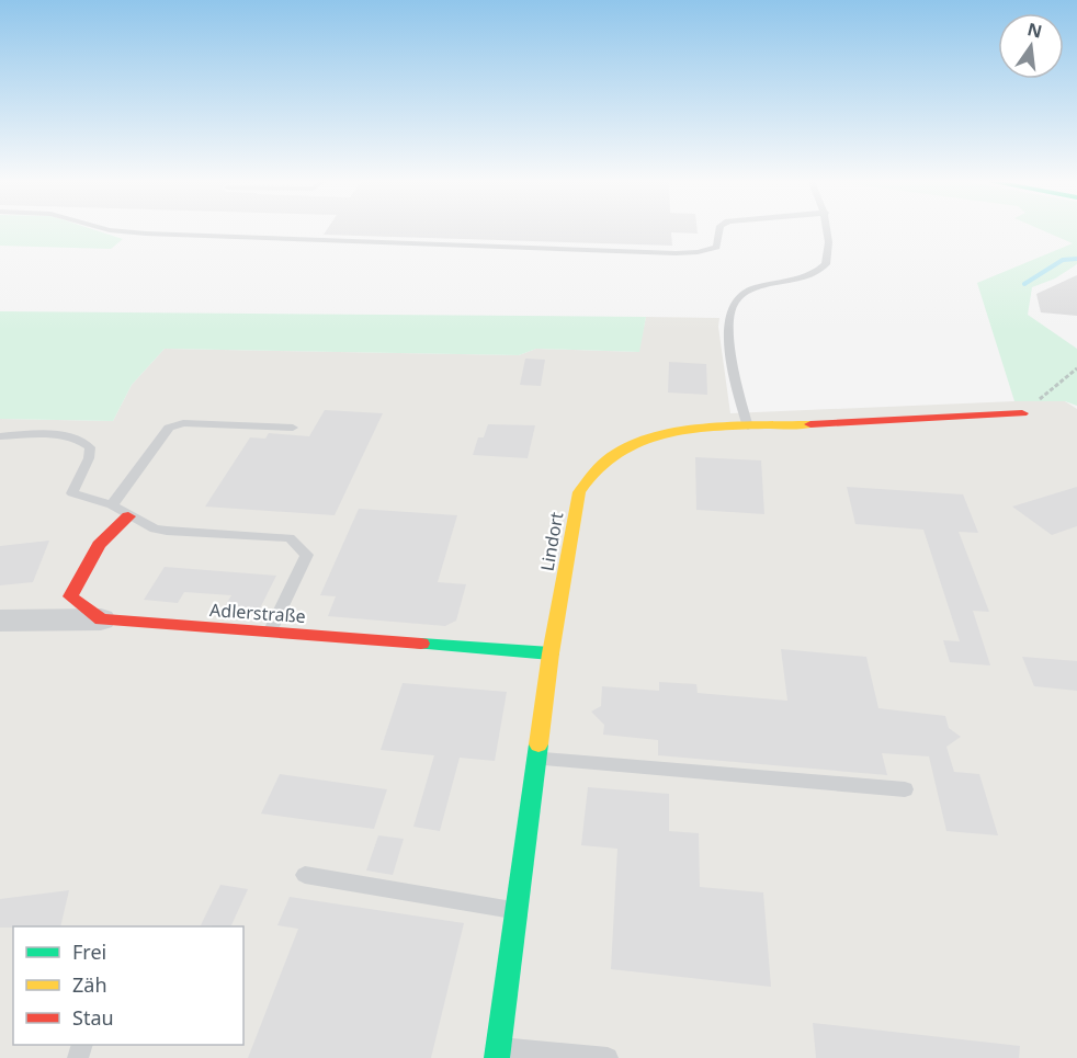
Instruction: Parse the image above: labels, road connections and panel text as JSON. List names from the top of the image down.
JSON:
{
  "streets": {
    "street": ["Lindort", "Adlerstraße"]
  },
  "crossings": [
    ["Lindort", "Adlerstraße"]
  ],
  "legend": ["Frei", "Zäh", "Stau"],
  "north": "top"
}
